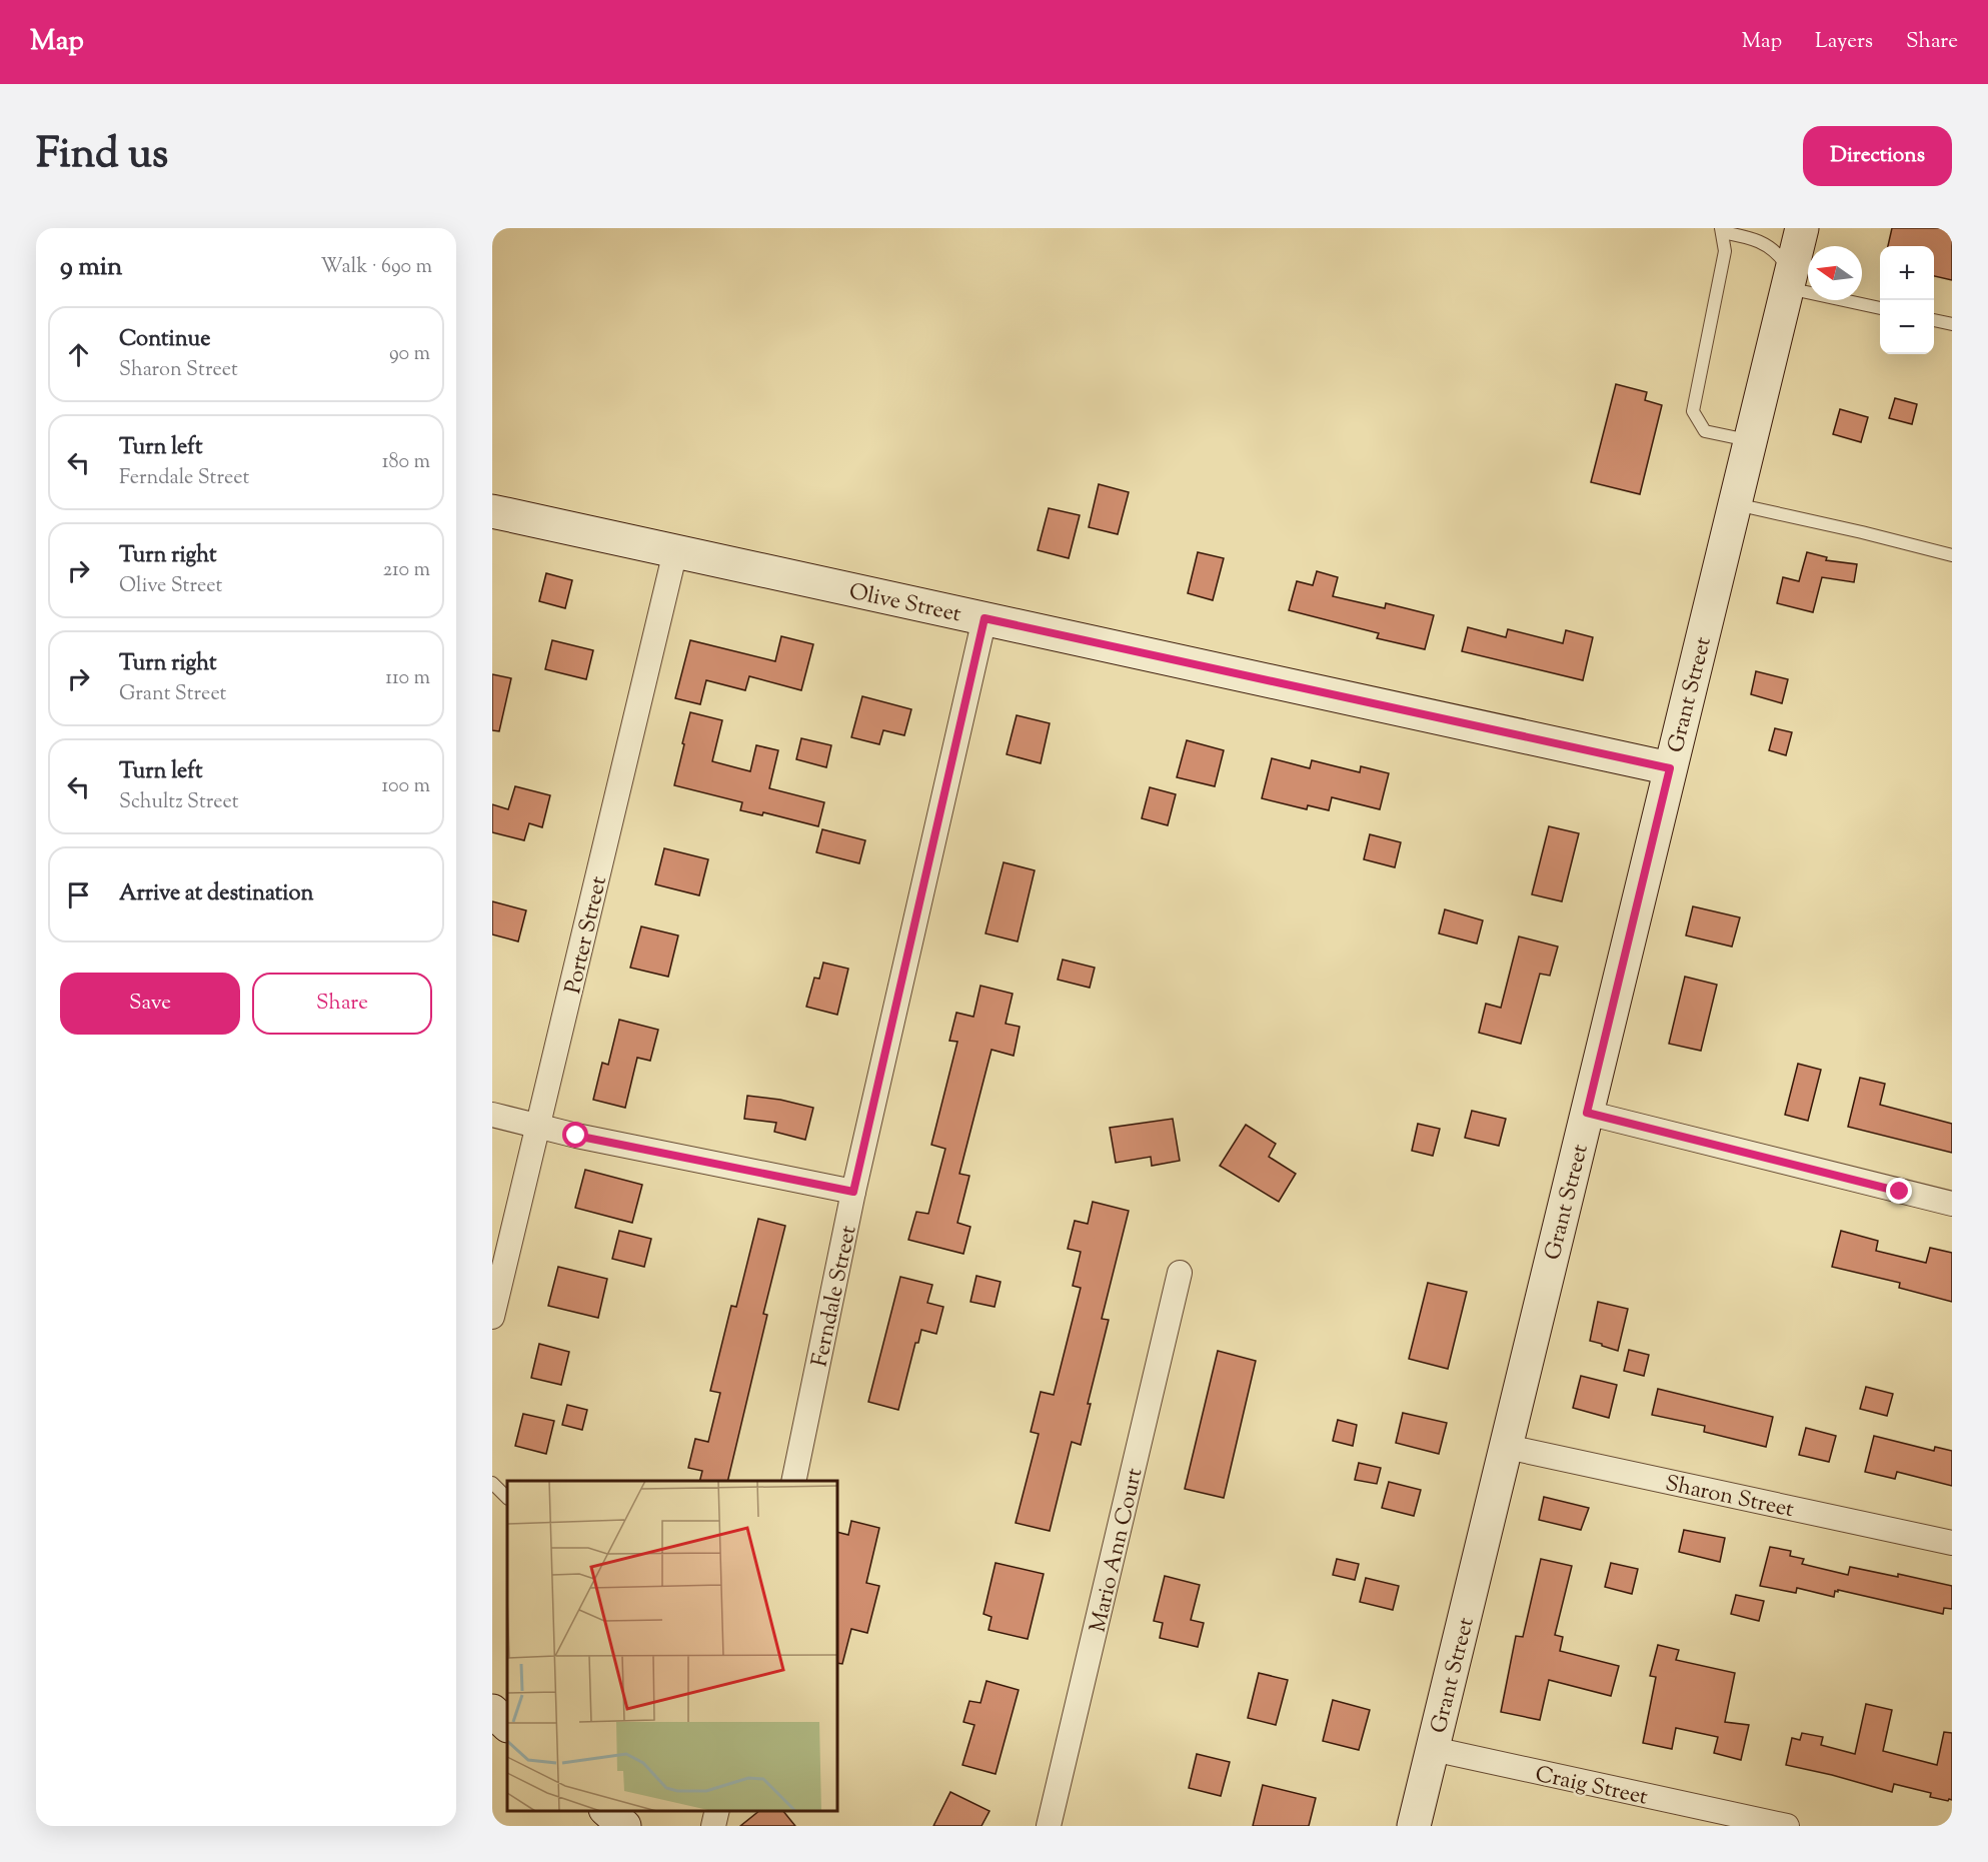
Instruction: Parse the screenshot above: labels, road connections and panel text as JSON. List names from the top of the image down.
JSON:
{
  "streets": {
    "street": [
      "Olive Street",
      "Grant Street",
      "Porter Street",
      "Ferndale Street",
      "Sharon Street",
      "Mario Ann Court",
      "Craig Street"
    ]
  },
  "crossings": [
    ["Olive Street", "Grant Street"],
    ["Olive Street", "Porter Street"],
    ["Olive Street", "Ferndale Street"],
    ["Grant Street", "Sharon Street"],
    ["Grant Street", "Craig Street"]
  ],
  "north": "left",
  "page": {
    "header": "Map",
    "nav": ["Map", "Layers", "Share"],
    "title": "Find us",
    "buttons": [
      "Directions",
      ["Save", "Share"]
    ],
    "heading": ["9 min", "Walk · 690 m"],
    "map_buttons": ["+", "−"],
    "list": [
      ["Continue", "Sharon Street", "90 m"],
      ["Turn left", "Ferndale Street", "180 m"],
      ["Turn right", "Olive Street", "210 m"],
      ["Turn right", "Grant Street", "110 m"],
      ["Turn left", "Schultz Street", "100 m"],
      "Arrive at destination"
    ]
  }
}
